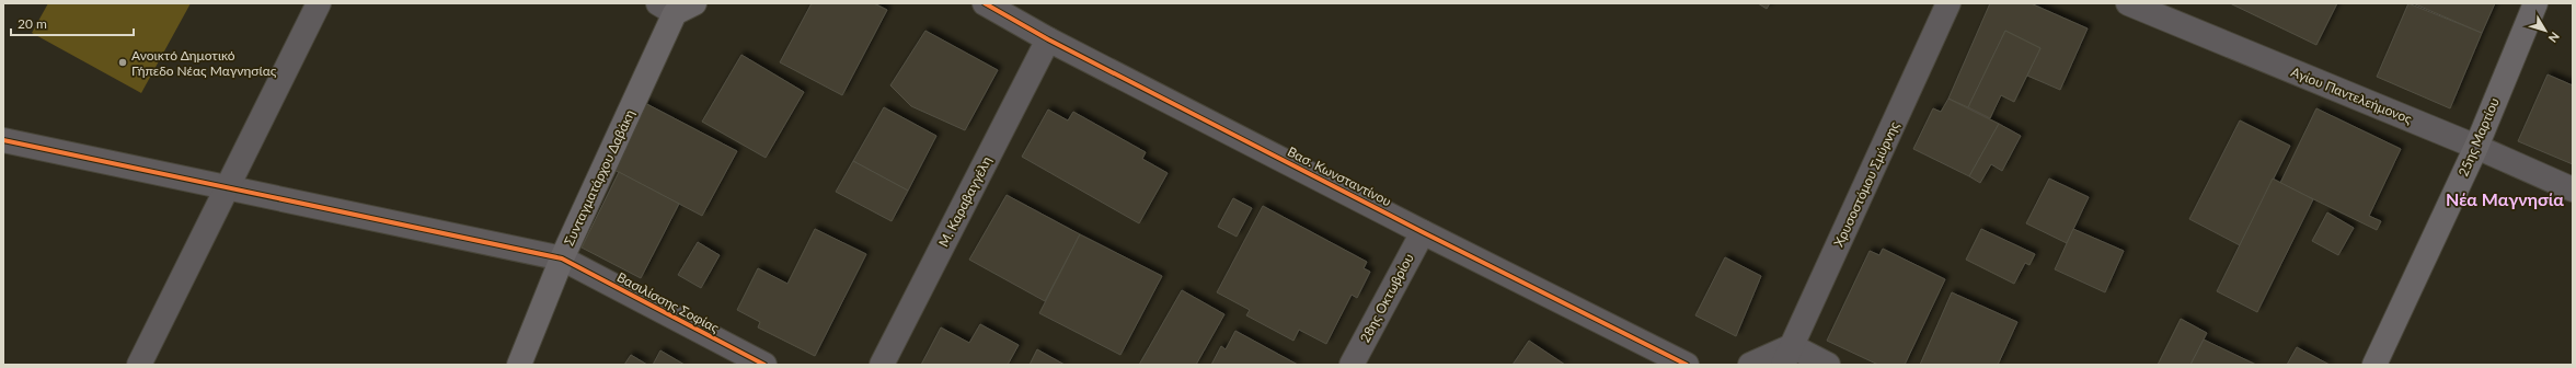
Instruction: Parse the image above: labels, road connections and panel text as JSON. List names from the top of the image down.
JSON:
{
  "streets": {
    "street": [
      "Αγίου Παντελεήμονος",
      "25ης Μαρτίου",
      "Βασ. Κωνσταντίνου",
      "Συνταγματάρχου Δαβάκη",
      "Χρυσοστόμου Σμύρνης",
      "Μ. Καραβαγγέλη",
      "28ης Οκτωβρίου",
      "Βασιλίσσης Σοφίας"
    ]
  },
  "crossings": [
    ["Αγίου Παντελεήμονος", "25ης Μαρτίου"],
    ["Βασ. Κωνσταντίνου", "Μ. Καραβαγγέλη"],
    ["Βασ. Κωνσταντίνου", "28ης Οκτωβρίου"],
    ["Συνταγματάρχου Δαβάκη", "Βασιλίσσης Σοφίας"]
  ],
  "districts": ["Νέα Μαγνησία"],
  "places": ["Ανοικτό Δημοτικό Γήπεδο Νέας Μαγνησίας"],
  "scale_bar": "20 m",
  "north": "bottom right"
}
